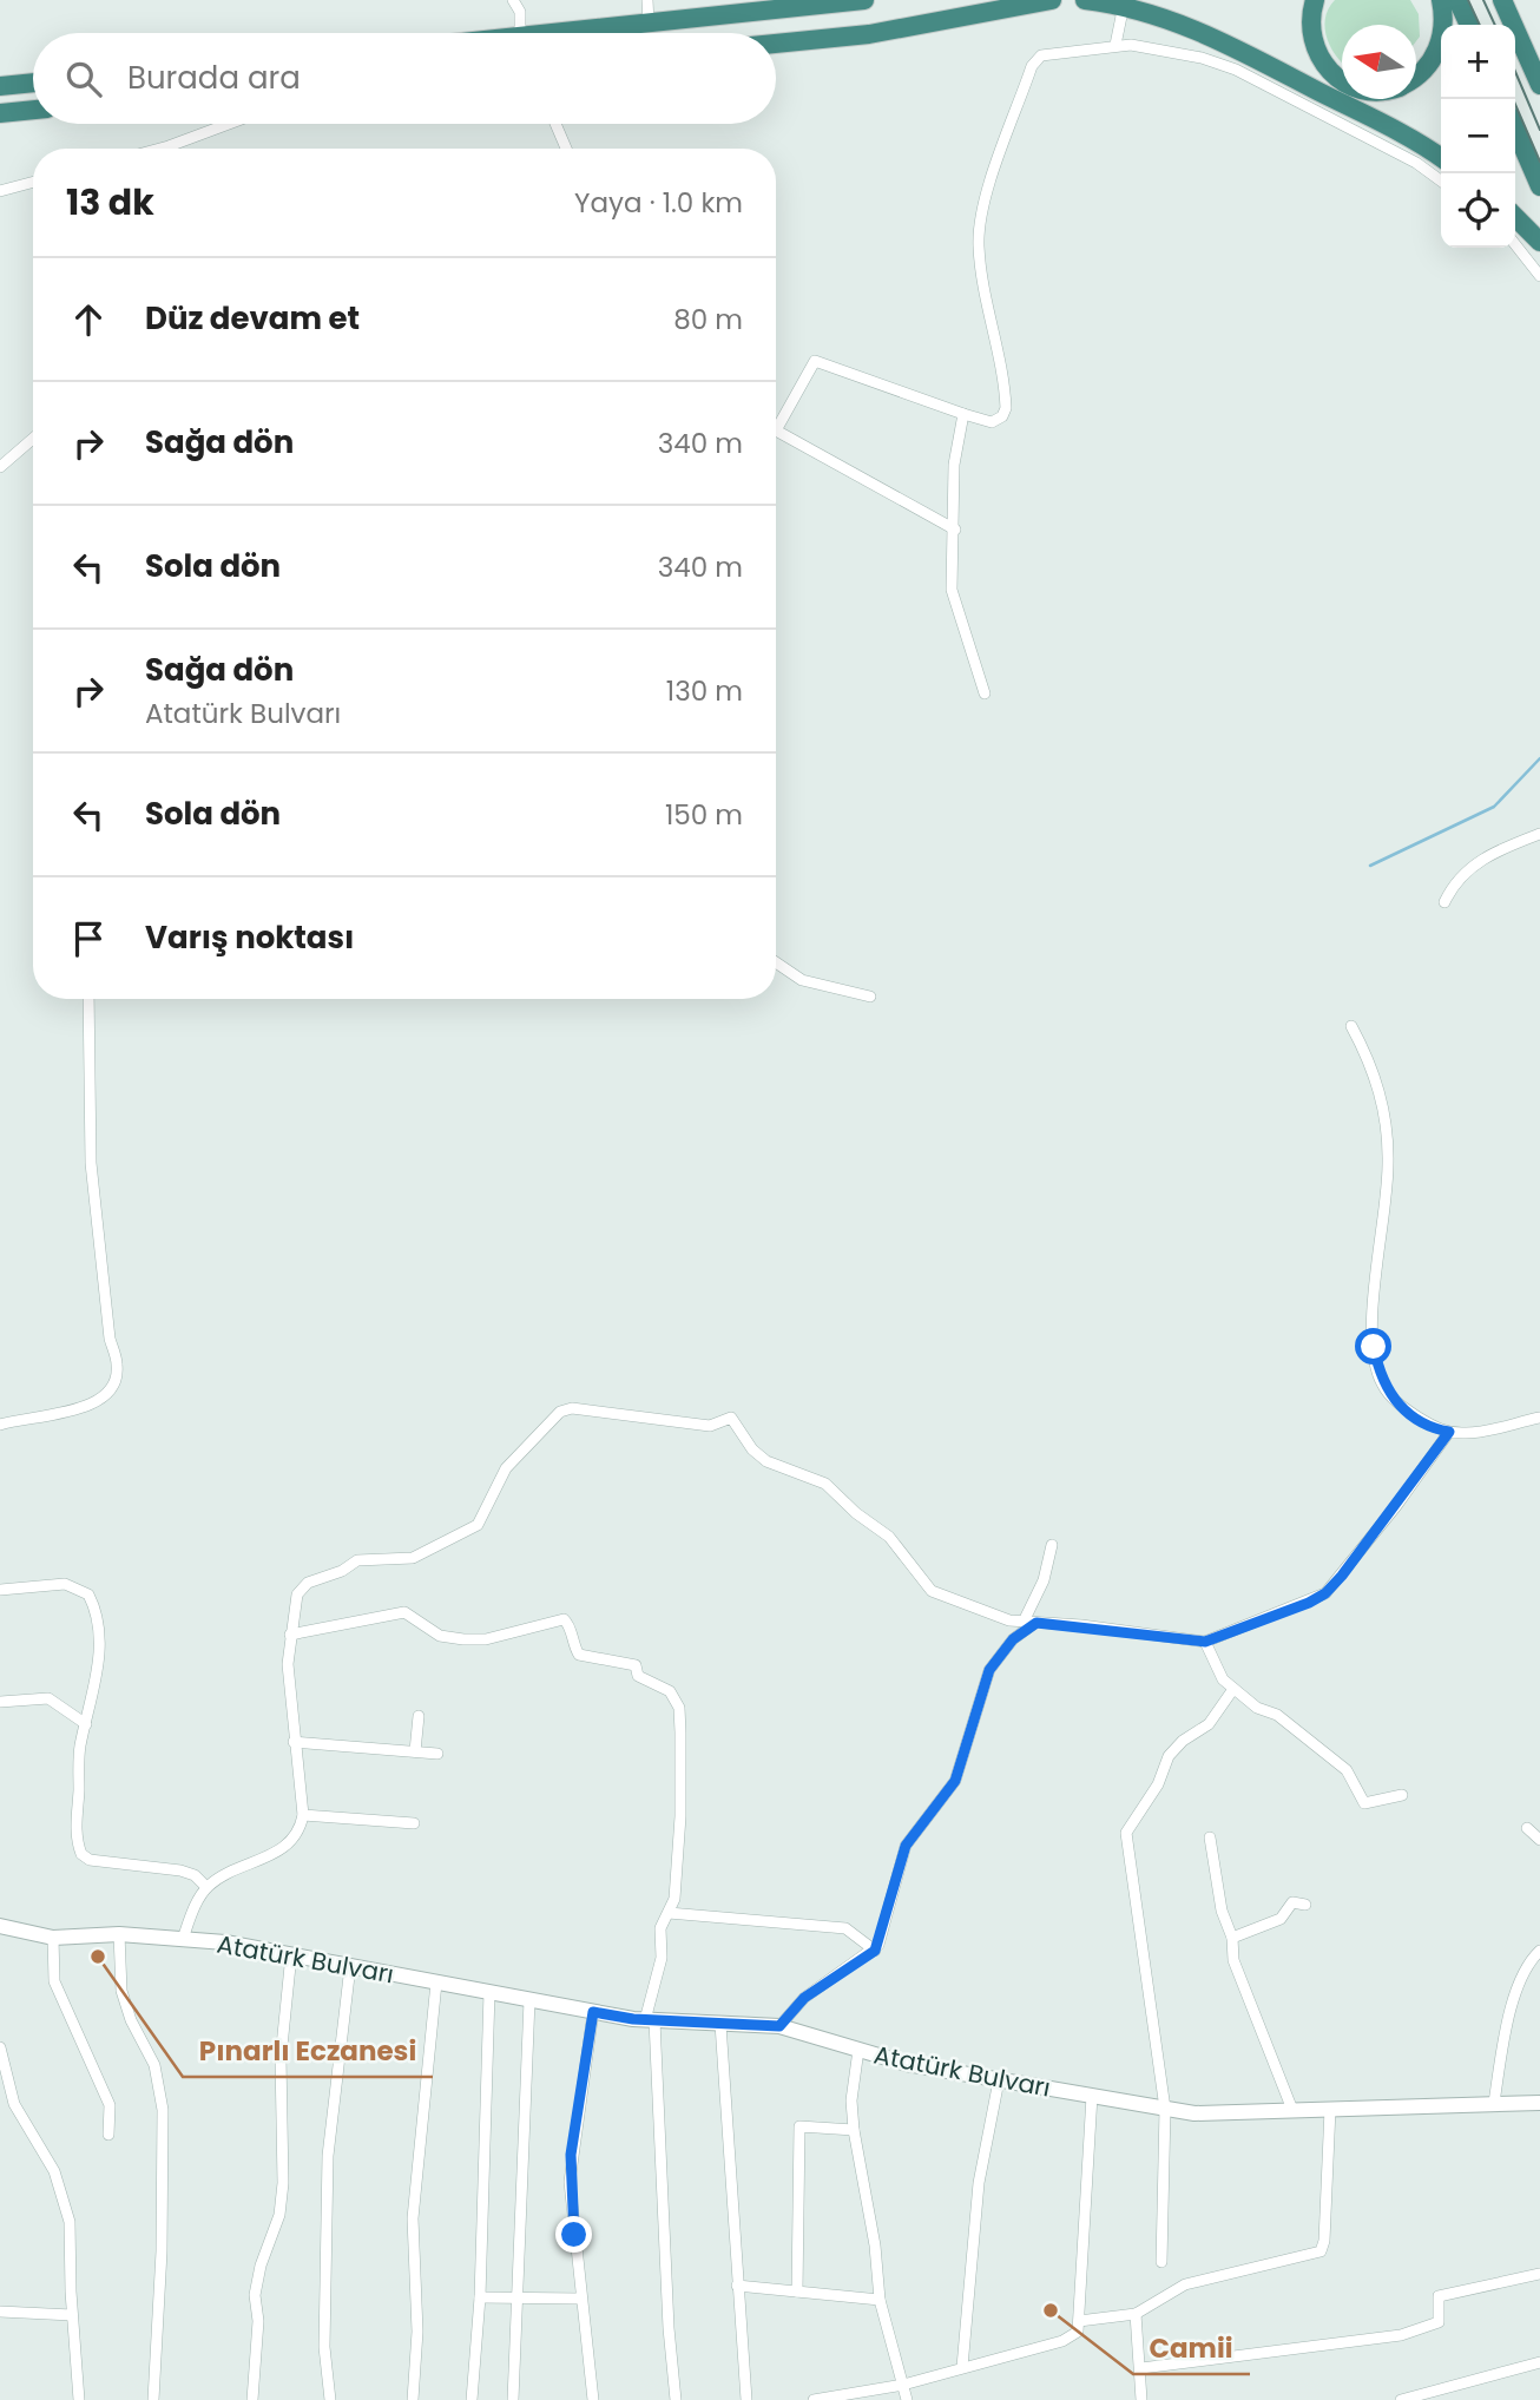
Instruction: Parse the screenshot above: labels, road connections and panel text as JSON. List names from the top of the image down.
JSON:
{
  "streets": {
    "street": ["Atatürk Bulvarı"]
  },
  "places": ["Pınarlı Eczanesi", "Camii"],
  "north": "left",
  "page": {
    "map_buttons": ["+", "−"],
    "search": "Burada ara",
    "heading": ["13 dk", "Yaya · 1.0 km"],
    "list": [
      ["Düz devam et", "80 m"],
      ["Sağa dön", "340 m"],
      ["Sola dön", "340 m"],
      ["Sağa dön", "Atatürk Bulvarı", "130 m"],
      ["Sola dön", "150 m"],
      "Varış noktası"
    ]
  }
}
